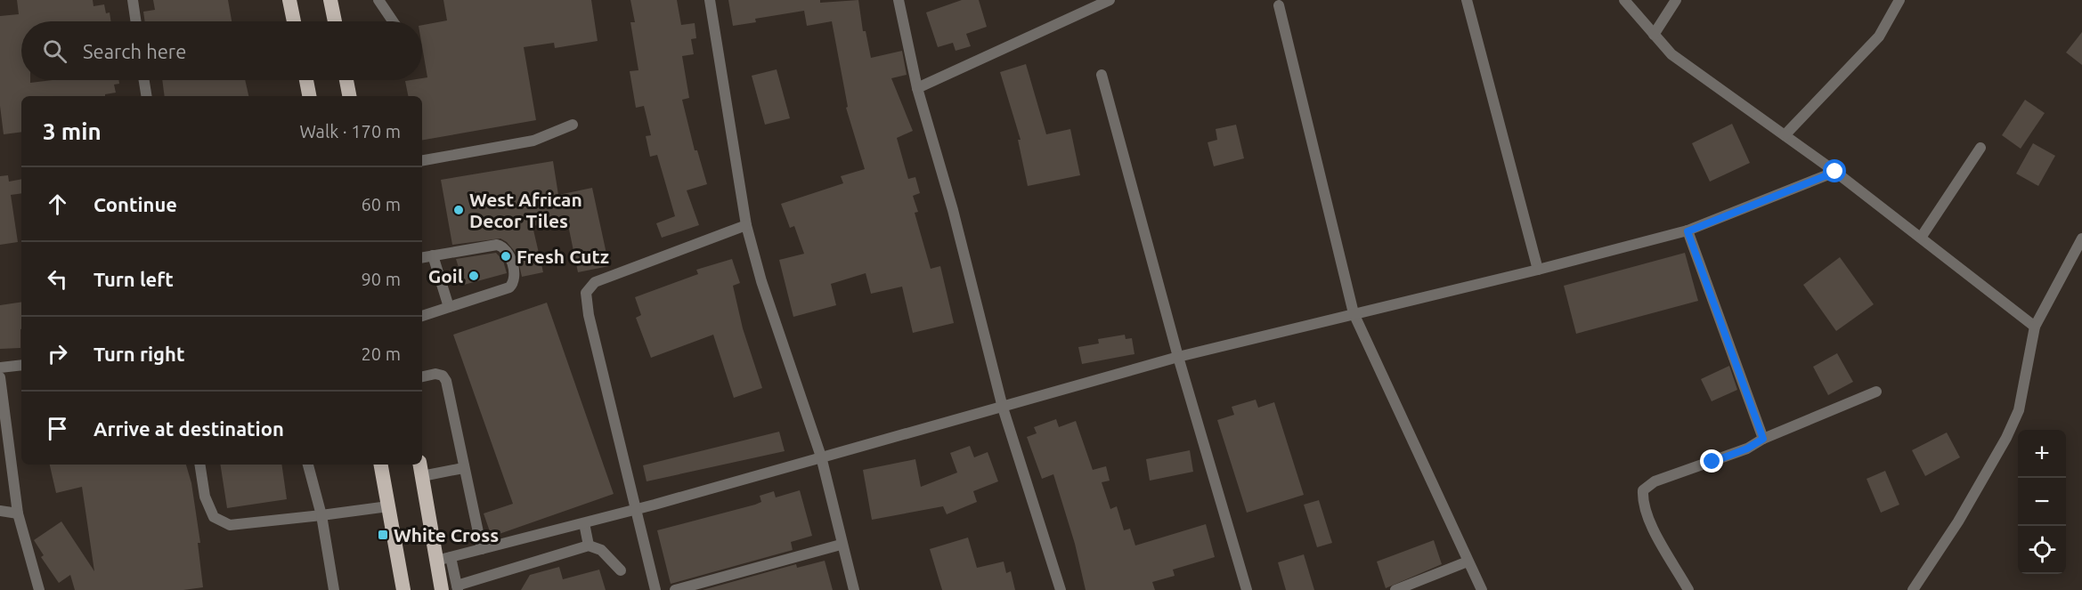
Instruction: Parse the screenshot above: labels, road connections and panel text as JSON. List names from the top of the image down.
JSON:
{
  "places": {
    "other": ["West African Decor Tiles", "Fresh Cutz", "Goil"],
    "transit": ["White Cross"]
  },
  "page": {
    "search": "Search here",
    "heading": ["3 min", "Walk · 170 m"],
    "list": [
      ["Continue", "60 m"],
      ["Turn left", "90 m"],
      ["Turn right", "20 m"],
      "Arrive at destination"
    ],
    "map_buttons": ["+", "−"]
  }
}
